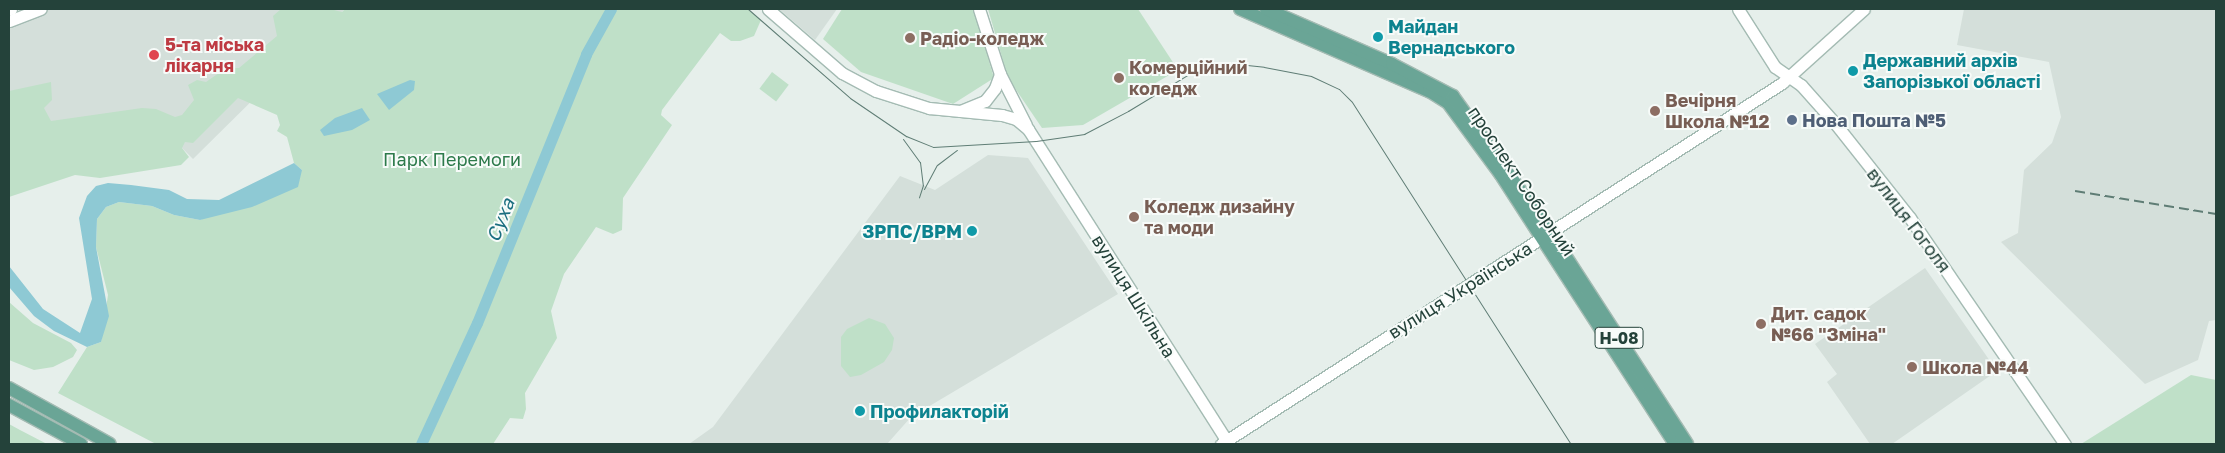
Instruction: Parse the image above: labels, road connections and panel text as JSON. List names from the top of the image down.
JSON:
{
  "streets": {
    "main road": [
      "проспект Соборний",
      "вулиця Гоголя",
      "вулиця Українська",
      "вулиця Шкільна",
      "Н-08"
    ]
  },
  "crossings": [
    ["проспект Соборний", "вулиця Українська"],
    ["вулиця Гоголя", "вулиця Українська"],
    ["вулиця Українська", "вулиця Шкільна"]
  ],
  "water": ["Суха"],
  "parks": ["Парк Перемоги"],
  "places": [
    "Майдан Вернадського",
    "Радіо-коледж",
    "5-та міська лікарня",
    "Державний архів Запорізької області",
    "Комерційний коледж",
    "Вечірня Школа №12",
    "Нова Пошта №5",
    "Коледж дизайну та моди",
    "ЗРПС/ВРМ",
    "Дит. садок №66 \"Зміна\"",
    "Школа №44",
    "Профилакторій"
  ]
}
